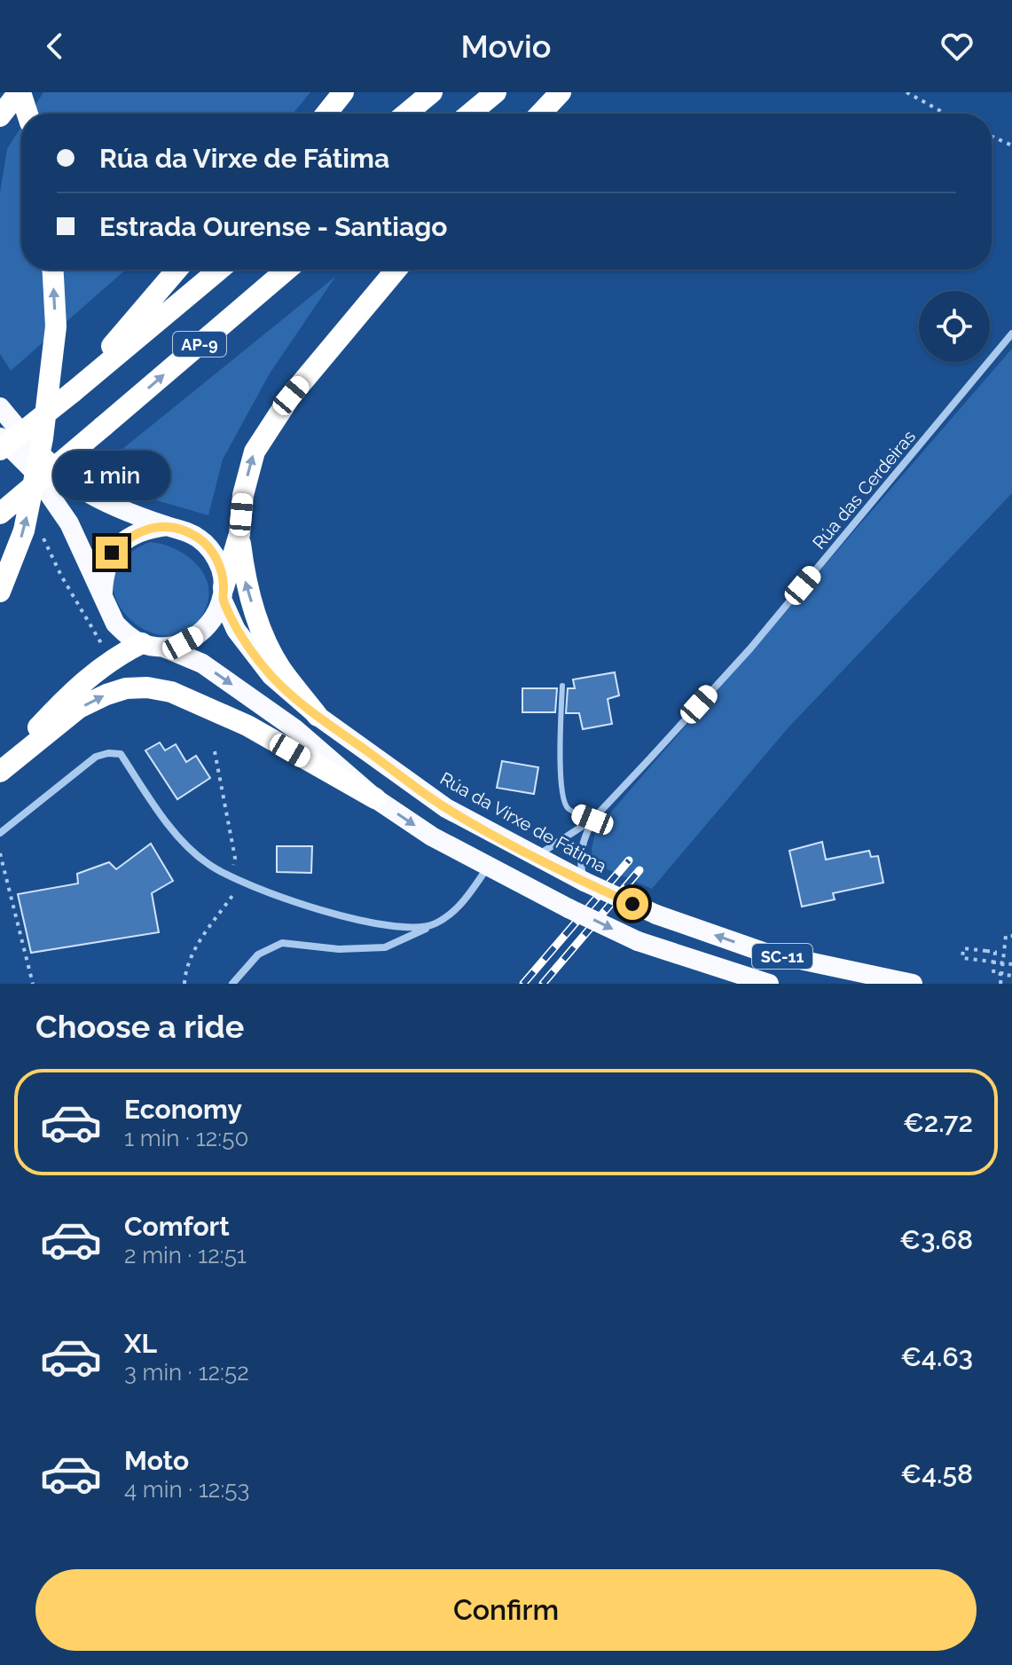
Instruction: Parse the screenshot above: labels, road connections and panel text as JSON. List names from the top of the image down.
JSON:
{
  "streets": {
    "highway": ["AP-9", "Rúa da Virxe de Fátima", "SC-11"],
    "street": ["Rúa das Cerdeiras"]
  },
  "crossings": [
    ["Rúa das Cerdeiras", "Rúa da Virxe de Fátima"],
    ["Rúa da Virxe de Fátima", "SC-11"]
  ],
  "page": {
    "header": "Movio",
    "banner": ["Rúa da Virxe de Fátima", "Estrada Ourense - Santiago"],
    "bubble": "1 min",
    "heading": "Choose a ride",
    "list": [
      {
        "name": "Economy",
        "note": "1 min · 12:50",
        "value": "€2.72"
      },
      {
        "name": "Comfort",
        "note": "2 min · 12:51",
        "value": "€3.68"
      },
      {
        "name": "XL",
        "note": "3 min · 12:52",
        "value": "€4.63"
      },
      {
        "name": "Moto",
        "note": "4 min · 12:53",
        "value": "€4.58"
      }
    ],
    "buttons": "Confirm"
  }
}
